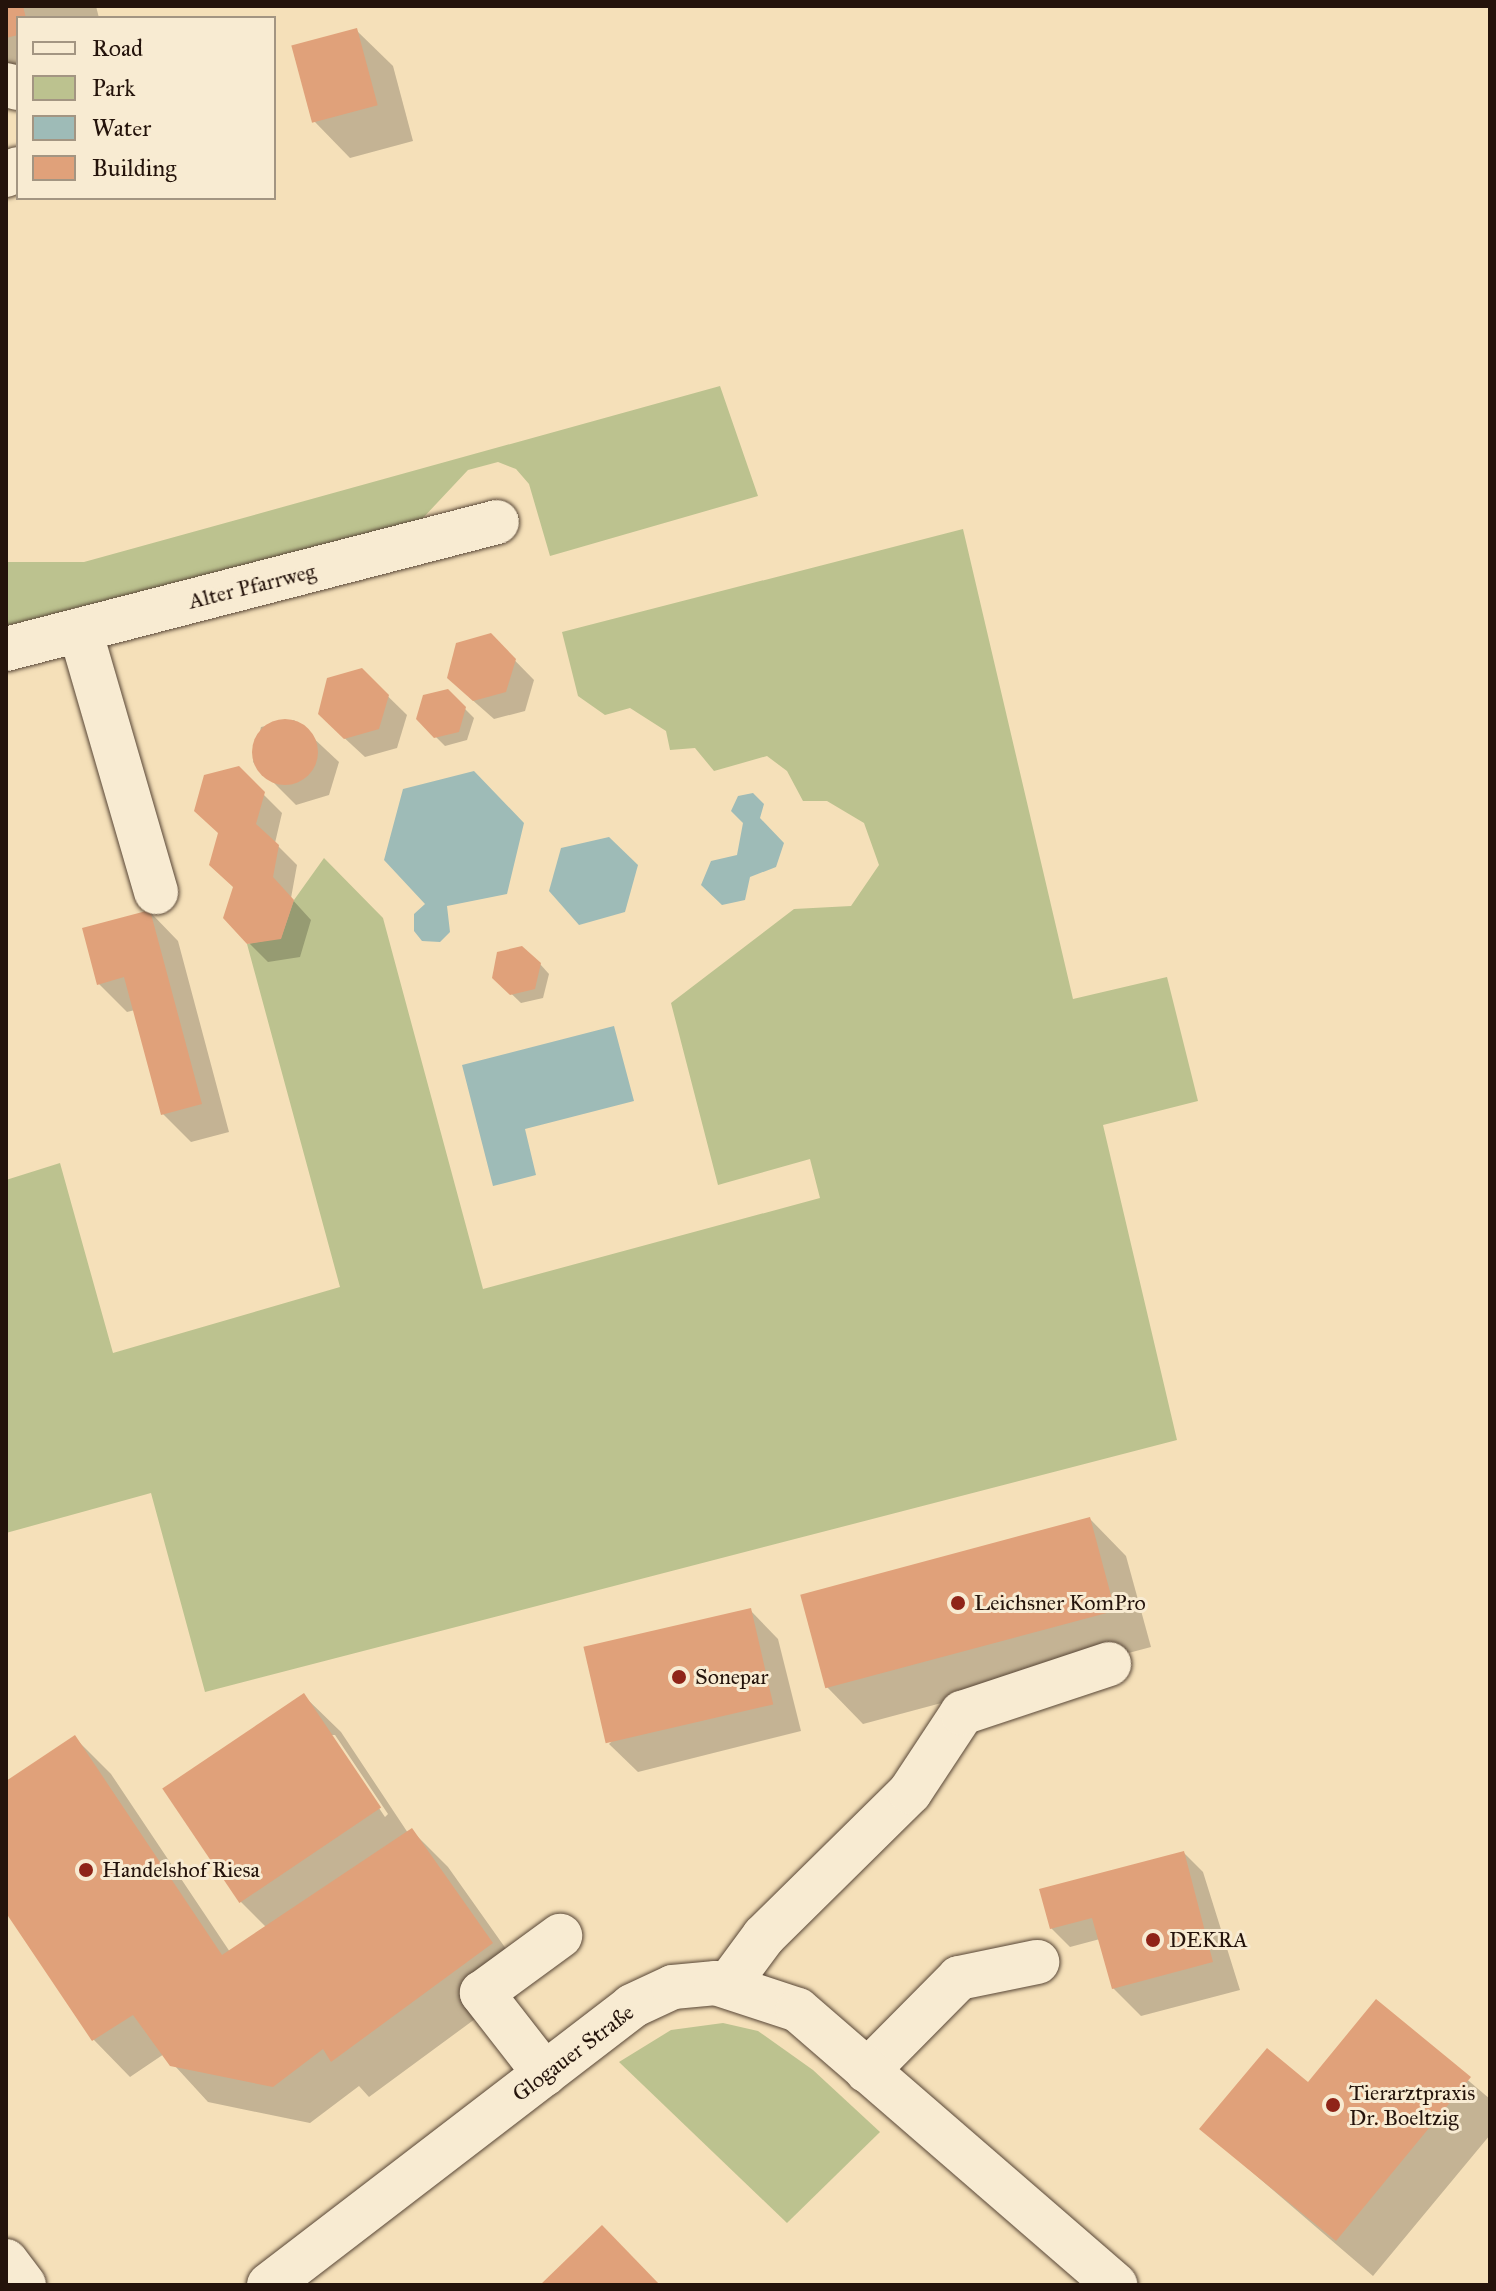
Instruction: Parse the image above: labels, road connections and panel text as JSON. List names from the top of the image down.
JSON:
{
  "streets": {
    "street": ["Alter Pfarrweg", "Glogauer Straße"]
  },
  "places": [
    "Leichsner KomPro",
    "Sonepar",
    "Handelshof Riesa",
    "DEKRA",
    "Tierarztpraxis Dr. Boeltzig"
  ],
  "legend": [
    "Road",
    "Park",
    "Water",
    "Building"
  ]
}
